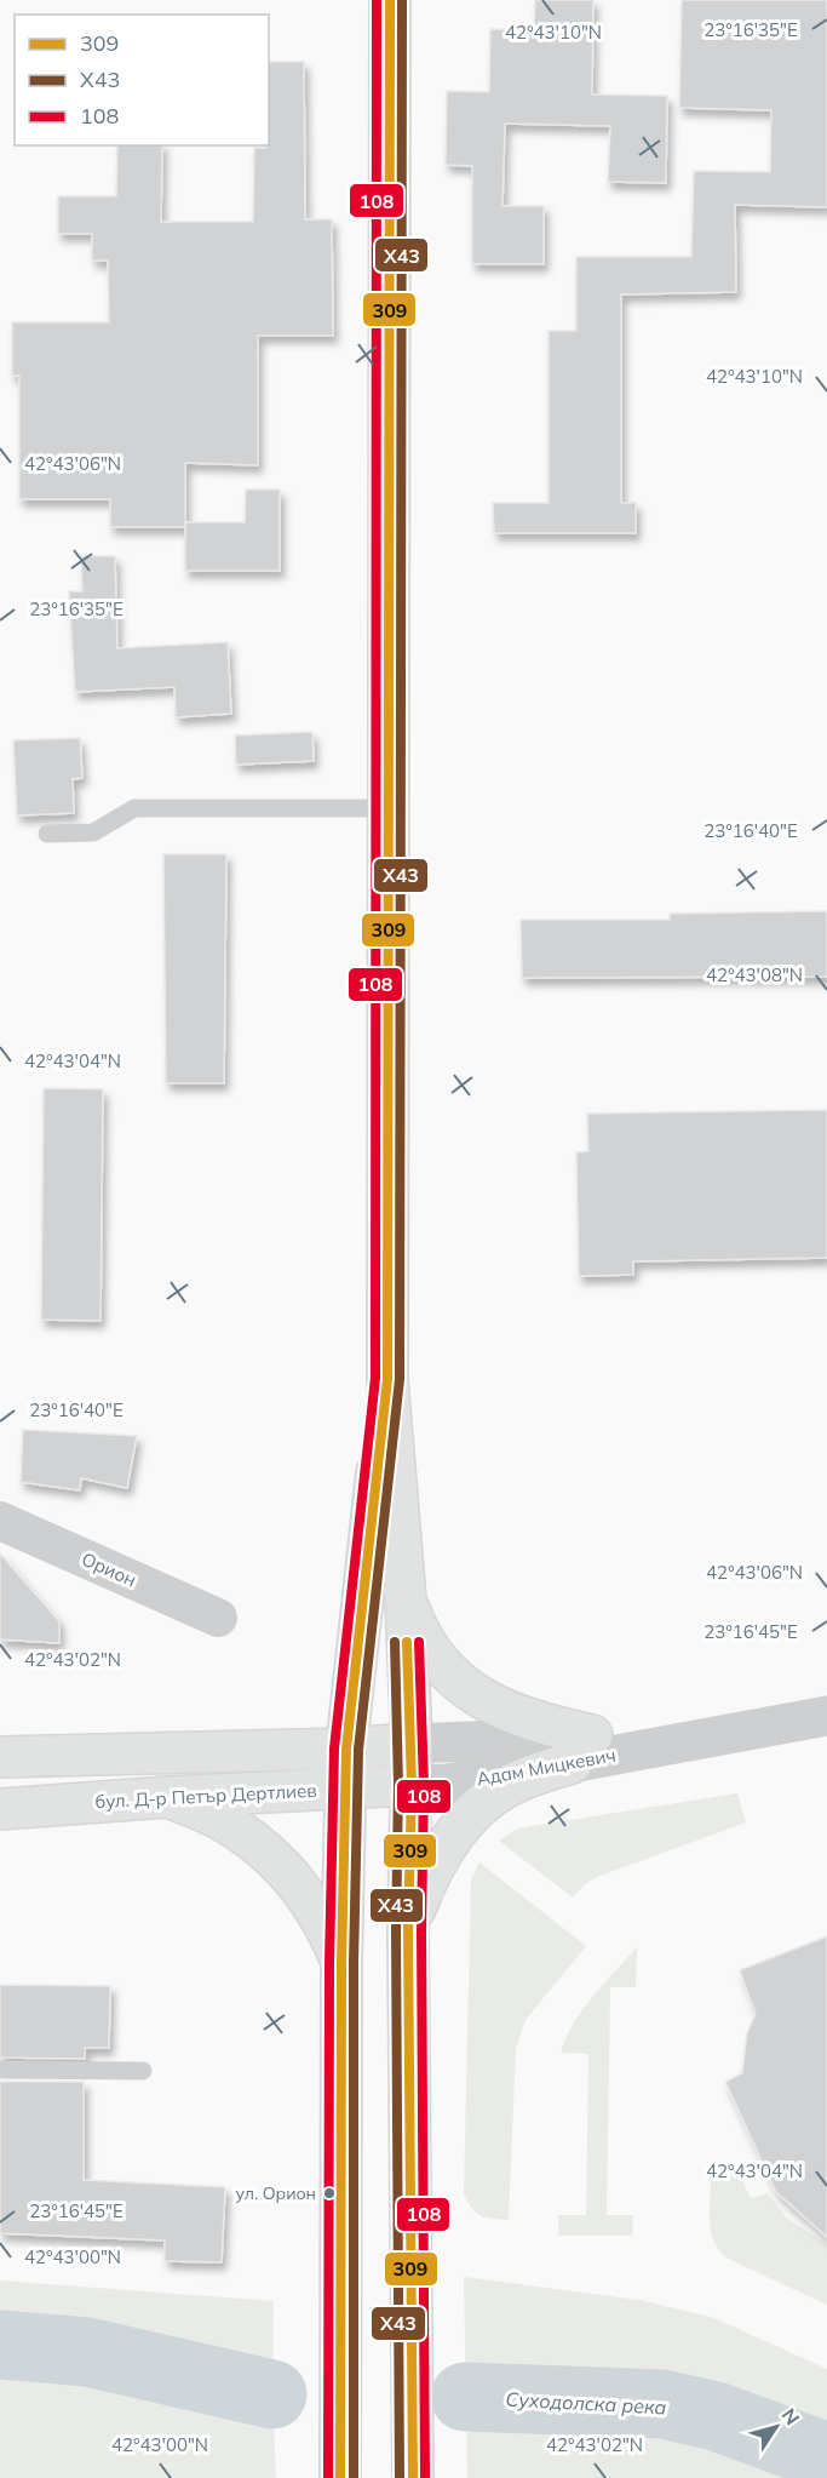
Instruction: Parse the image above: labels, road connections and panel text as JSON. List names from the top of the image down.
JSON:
{
  "streets": {
    "main road": ["бул. Д-р Петър Дертлиев"],
    "street": ["Орион", "Адам Мицкевич"]
  },
  "crossings": [
    ["Адам Мицкевич", "бул. Д-р Петър Дертлиев"]
  ],
  "water": ["Суходолска река"],
  "places": ["ул. Орион"],
  "lines": ["transit line 309", "transit line X43", "transit line 108"],
  "legend": ["309", "X43", "108"],
  "north": "top right",
  "coordinates": [
    "23°16'35\"E",
    "42°43'10\"N",
    "42°43'06\"N",
    "23°16'40\"E",
    "42°43'08\"N",
    "42°43'04\"N",
    "23°16'45\"E",
    "42°43'02\"N",
    "42°43'00\"N"
  ]
}
